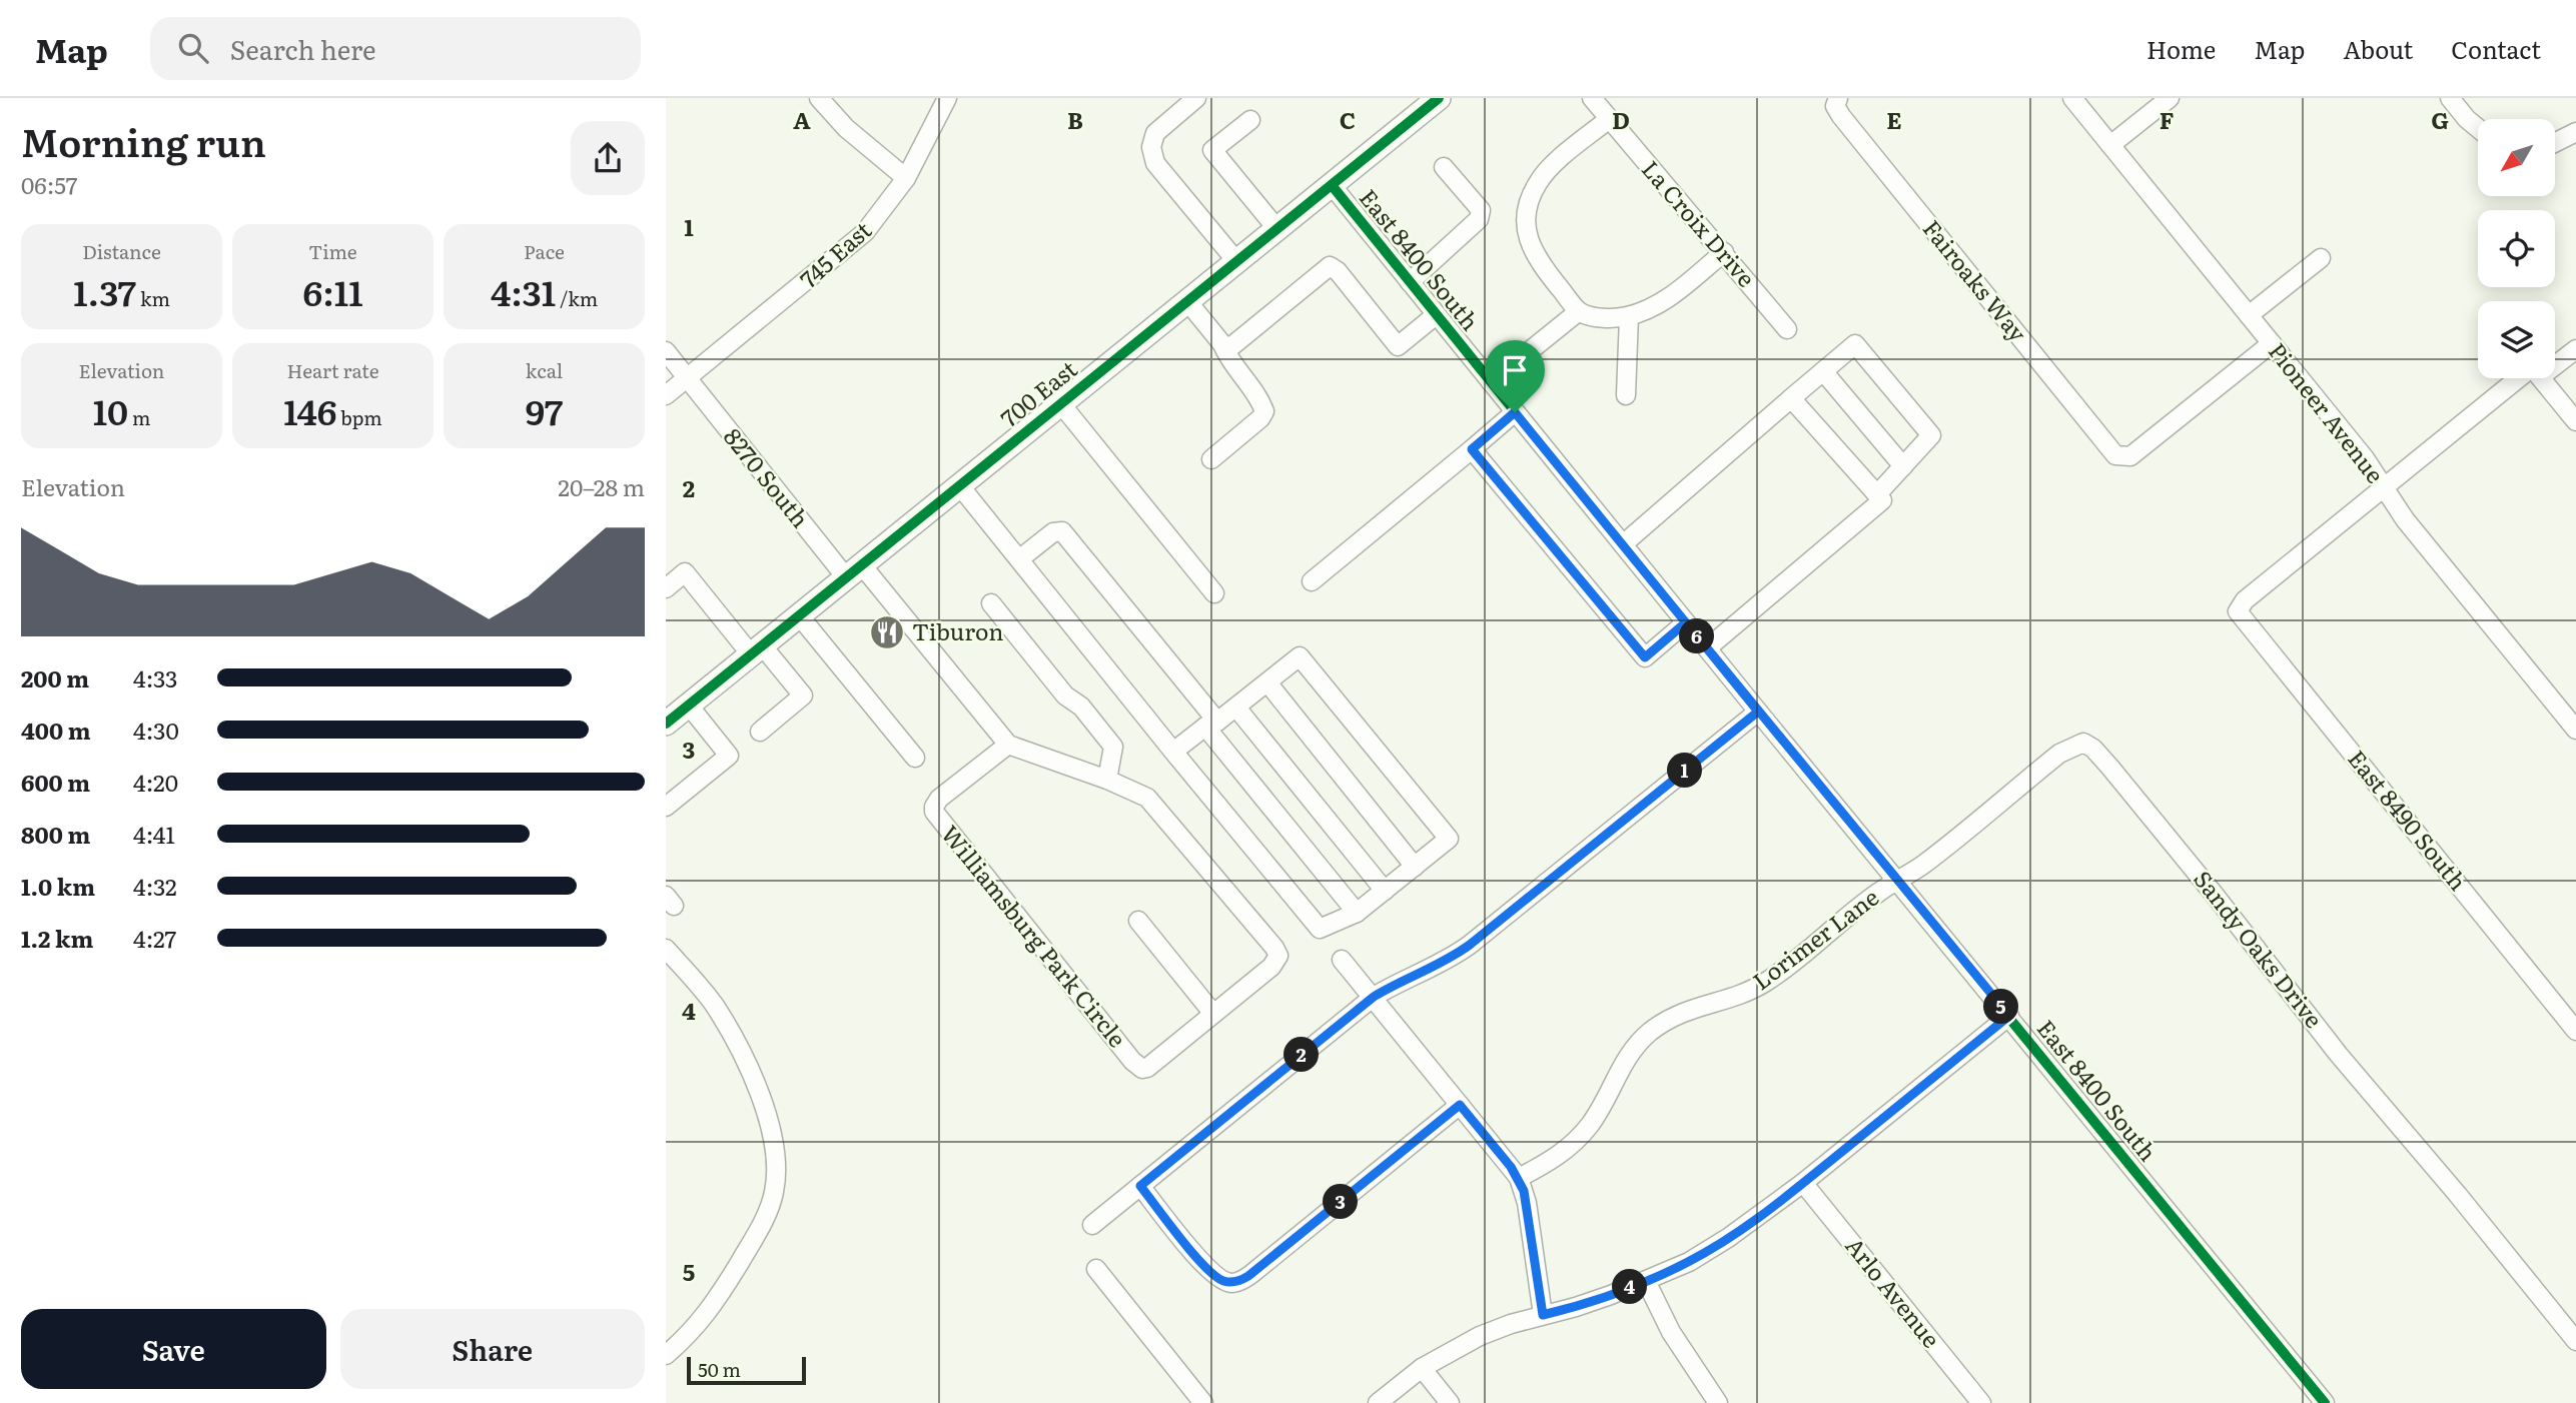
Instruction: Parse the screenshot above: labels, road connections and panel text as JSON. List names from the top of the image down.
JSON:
{
  "streets": {
    "main road": ["700 East"],
    "street": [
      "La Croix Drive",
      "745 East",
      "East 8400 South",
      "Fairoaks Way",
      "Pioneer Avenue",
      "8270 South",
      "East 8490 South",
      "Williamsburg Park Circle",
      "Lorimer Lane",
      "Sandy Oaks Drive",
      "Arlo Avenue"
    ]
  },
  "crossings": [
    ["745 East", "8270 South"],
    ["East 8400 South", "700 East"],
    ["East 8400 South", "Lorimer Lane"],
    ["East 8400 South", "Sandy Oaks Drive"],
    ["Fairoaks Way", "Pioneer Avenue"],
    ["700 East", "8270 South"],
    ["Pioneer Avenue", "East 8490 South"],
    ["Lorimer Lane", "Sandy Oaks Drive"]
  ],
  "places": {
    "restaurant": ["Tiburon"]
  },
  "scale_bar": "50 m",
  "north": "bottom left",
  "page": {
    "header": "Map",
    "search": "Search here",
    "nav": [
      "Home",
      "Map",
      "About",
      "Contact"
    ],
    "heading": ["Morning run", "06:57"],
    "stats": [
      ["Distance", "1.37 km"],
      ["Time", "6:11"],
      ["Pace", "4:31 /km"],
      ["Elevation", "10 m"],
      ["Heart rate", "146 bpm"],
      ["kcal", "97"]
    ],
    "chart": ["Elevation", "20–28 m"],
    "pins": [
      "6",
      "1",
      "5",
      "2",
      "3",
      "4"
    ],
    "list": [
      {
        "name": "200 m",
        "note": "4:33"
      },
      {
        "name": "400 m",
        "note": "4:30"
      },
      {
        "name": "600 m",
        "note": "4:20"
      },
      {
        "name": "800 m",
        "note": "4:41"
      },
      {
        "name": "1.0 km",
        "note": "4:32"
      },
      {
        "name": "1.2 km",
        "note": "4:27"
      }
    ],
    "buttons": ["Save", "Share"],
    "scale": "50 m"
  },
  "grid": {
    "columns": [
      "A",
      "B",
      "C",
      "D",
      "E",
      "F",
      "G"
    ],
    "rows": [
      "1",
      "2",
      "3",
      "4",
      "5"
    ]
  }
}
